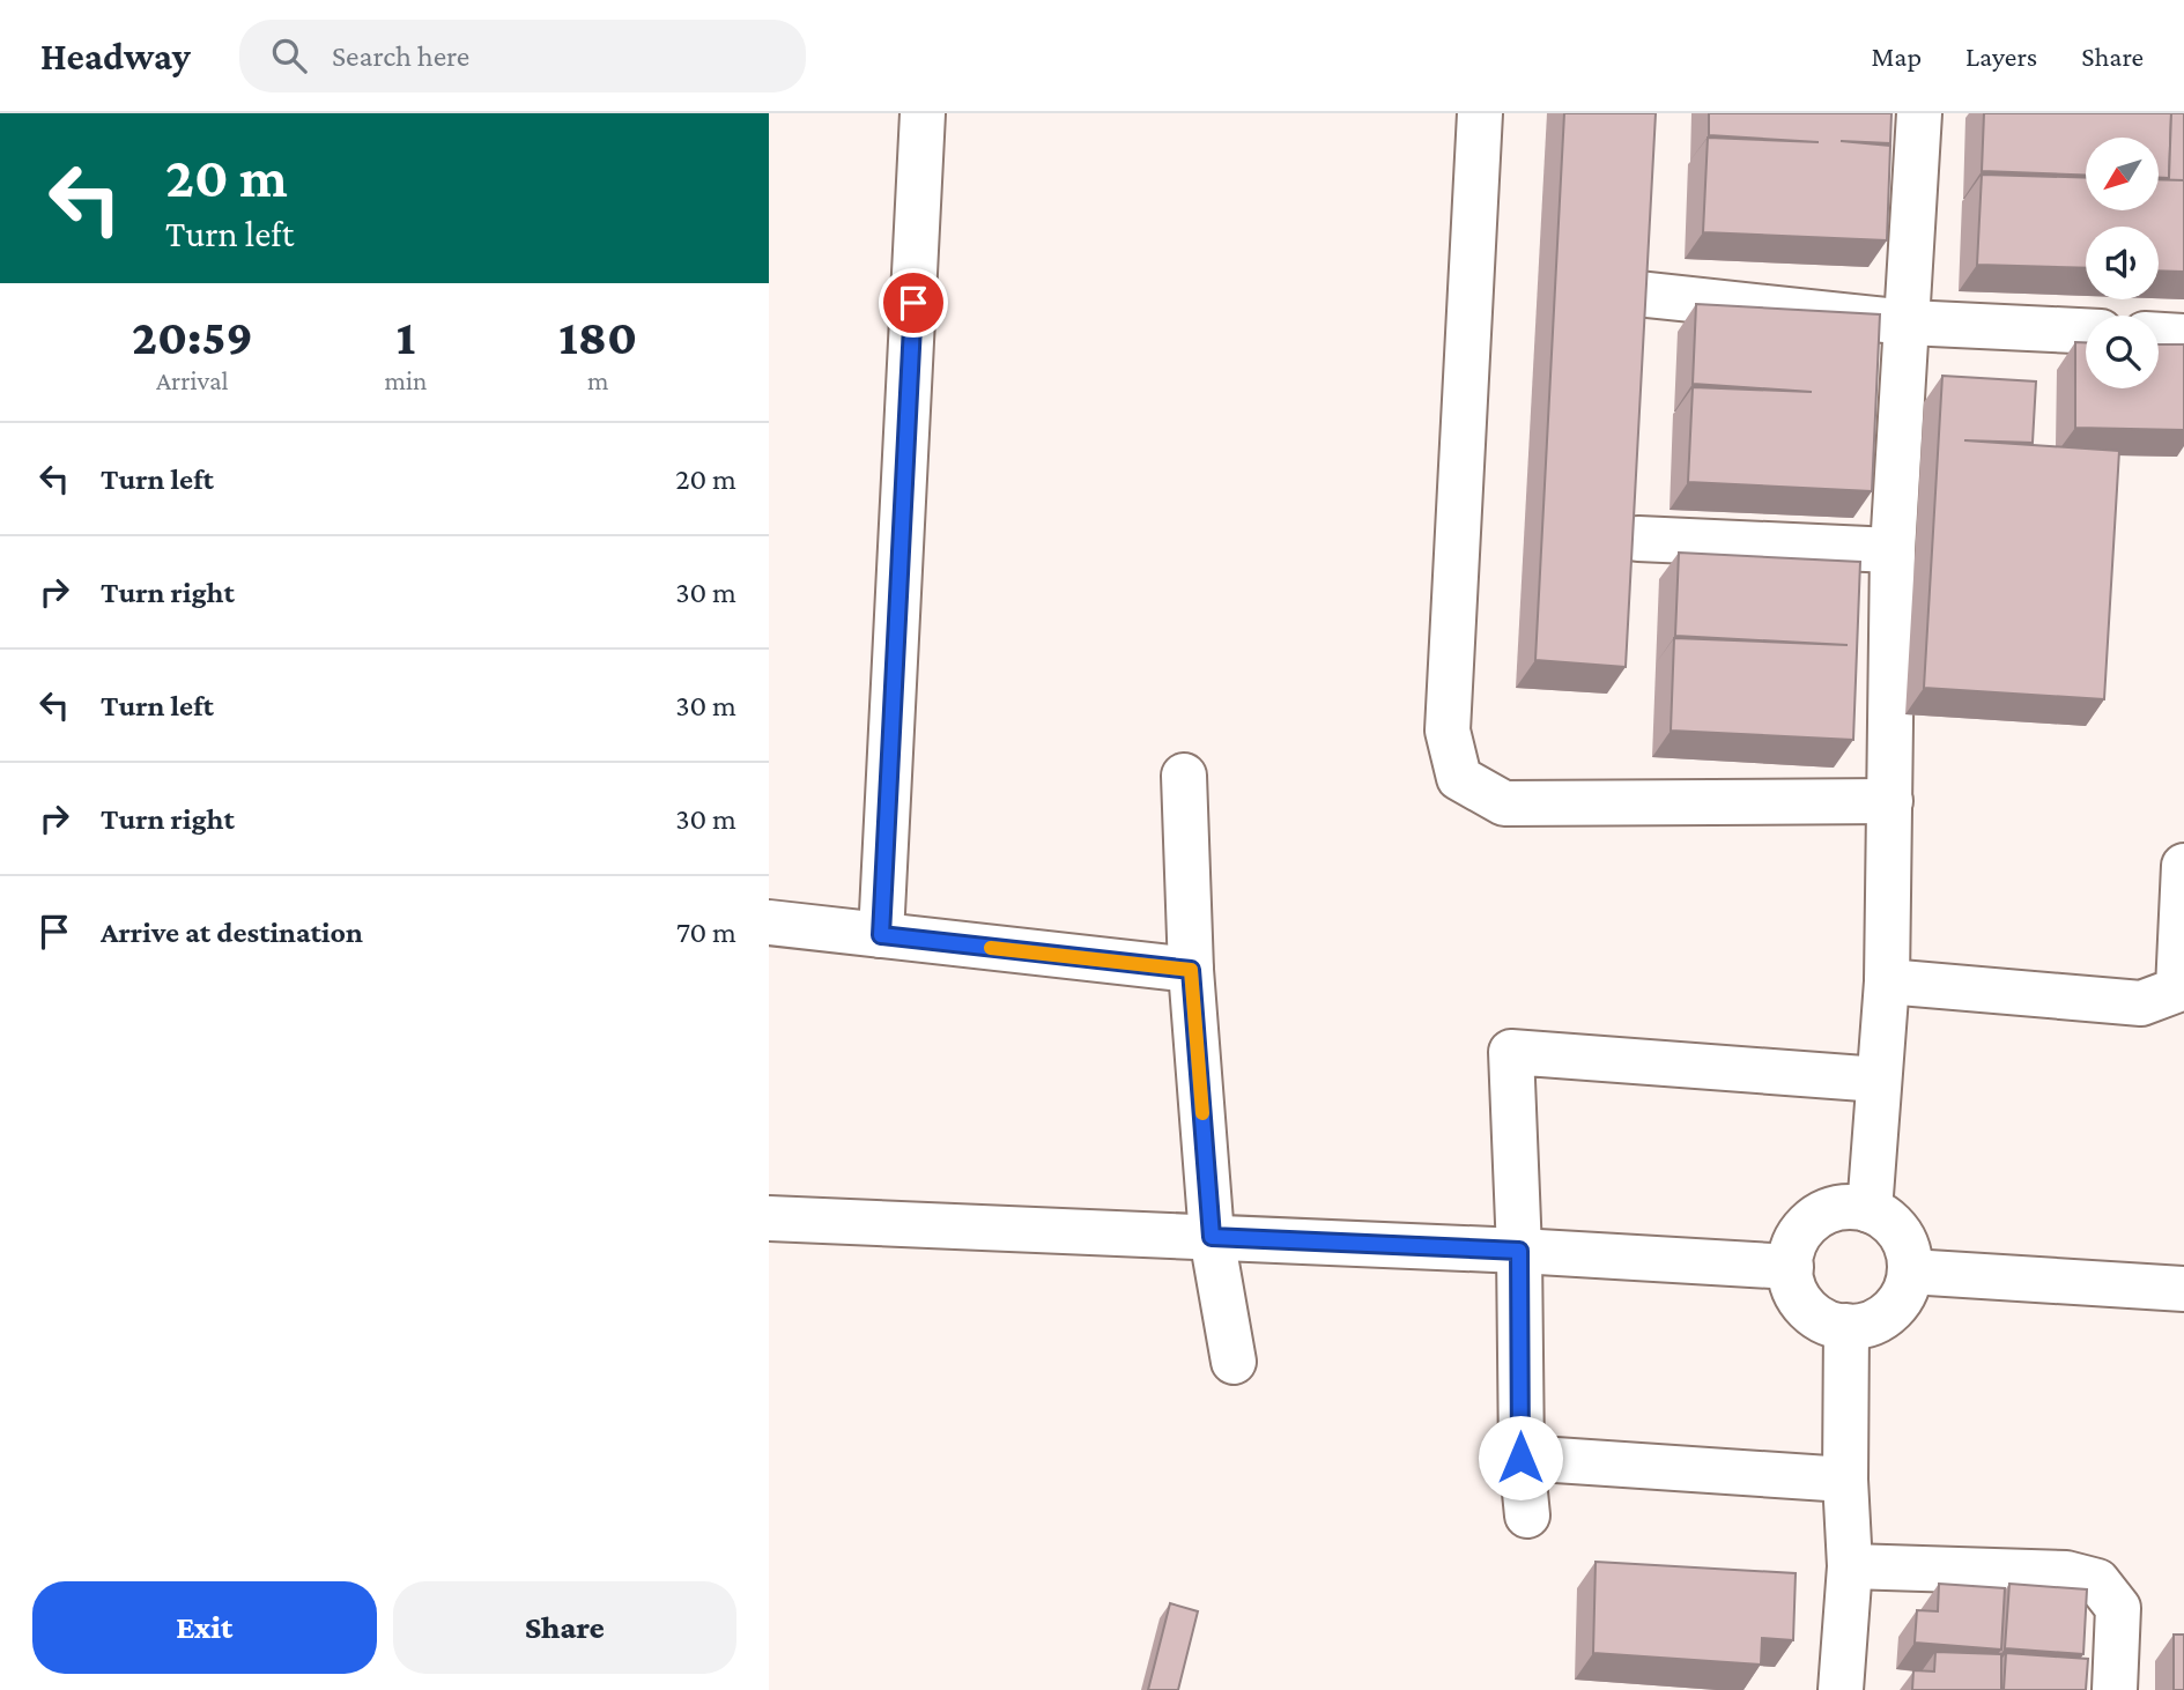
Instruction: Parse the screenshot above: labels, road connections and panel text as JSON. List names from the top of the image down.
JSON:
{
  "north": "bottom left",
  "page": {
    "header": "Headway",
    "search": "Search here",
    "nav": ["Map", "Layers", "Share"],
    "turn": ["20 m", "Turn left"],
    "eta": [
      "20:59",
      "Arrival",
      "1",
      "min",
      "180",
      "m"
    ],
    "list": [
      {
        "name": "Turn left",
        "value": "20 m"
      },
      {
        "name": "Turn right",
        "value": "30 m"
      },
      {
        "name": "Turn left",
        "value": "30 m"
      },
      {
        "name": "Turn right",
        "value": "30 m"
      },
      {
        "name": "Arrive at destination",
        "value": "70 m"
      }
    ],
    "buttons": ["Exit", "Share"]
  }
}
